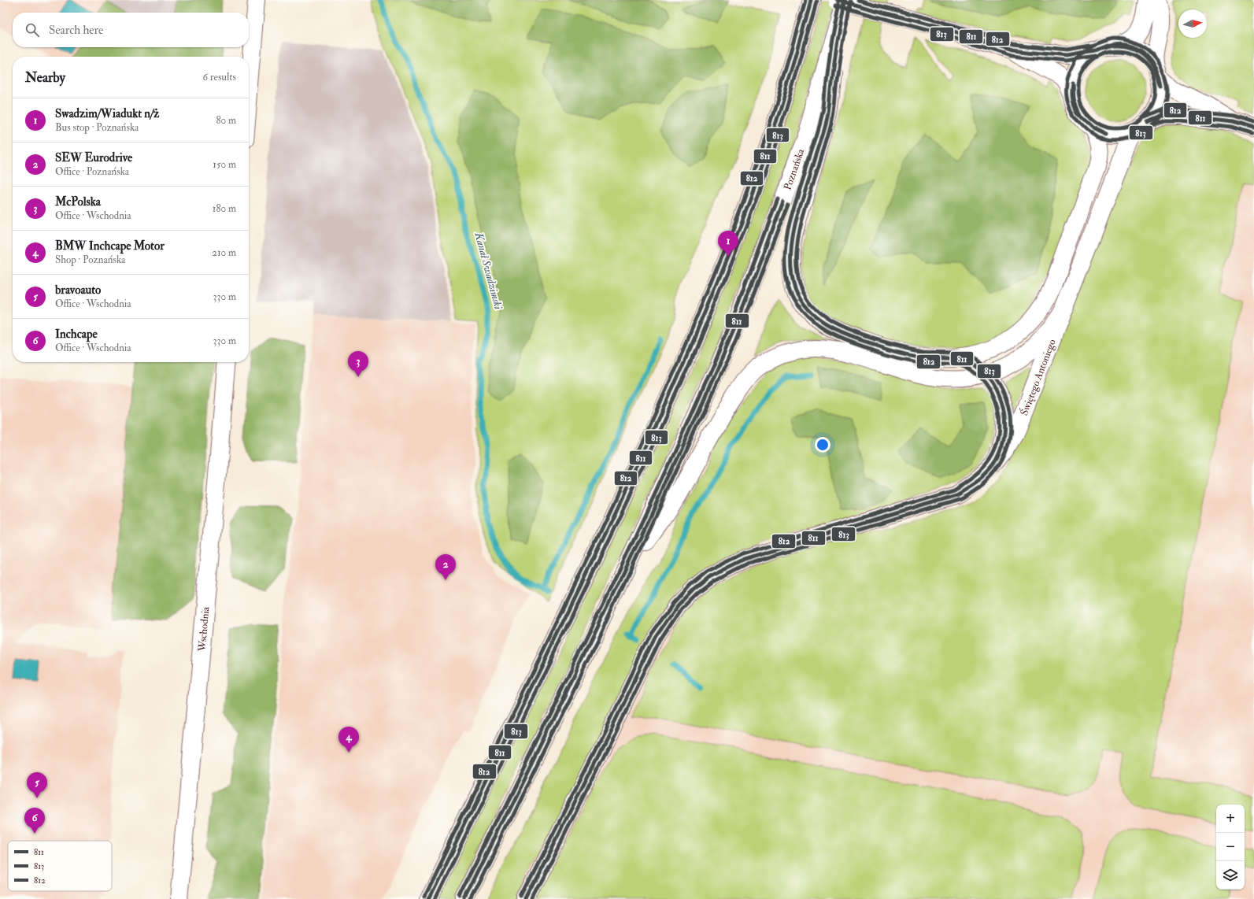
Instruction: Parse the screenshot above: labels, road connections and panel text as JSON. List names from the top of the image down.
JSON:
{
  "streets": {
    "main road": ["Poznańska", "Świętego Antoniego", "Wschodnia"]
  },
  "water": ["Kanał Swadzimski"],
  "lines": ["transit line 811", "transit line 812", "transit line 813"],
  "legend": ["811", "813", "812"],
  "north": "right",
  "page": {
    "search": "Search here",
    "heading": ["Nearby", "6 results"],
    "list": [
      {
        "mark": "1",
        "name": "Swadzim/Wiadukt n/ż",
        "note": "Bus stop · Poznańska",
        "value": "80 m"
      },
      {
        "mark": "2",
        "name": "SEW Eurodrive",
        "note": "Office · Poznańska",
        "value": "150 m"
      },
      {
        "mark": "3",
        "name": "McPolska",
        "note": "Office · Wschodnia",
        "value": "180 m"
      },
      {
        "mark": "4",
        "name": "BMW Inchcape Motor",
        "note": "Shop · Poznańska",
        "value": "210 m"
      },
      {
        "mark": "5",
        "name": "bravoauto",
        "note": "Office · Wschodnia",
        "value": "330 m"
      },
      {
        "mark": "6",
        "name": "Inchcape",
        "note": "Office · Wschodnia",
        "value": "330 m"
      }
    ],
    "pins": [
      "1",
      "3",
      "2",
      "4",
      "5",
      "6"
    ],
    "map_buttons": ["+", "−"]
  }
}
